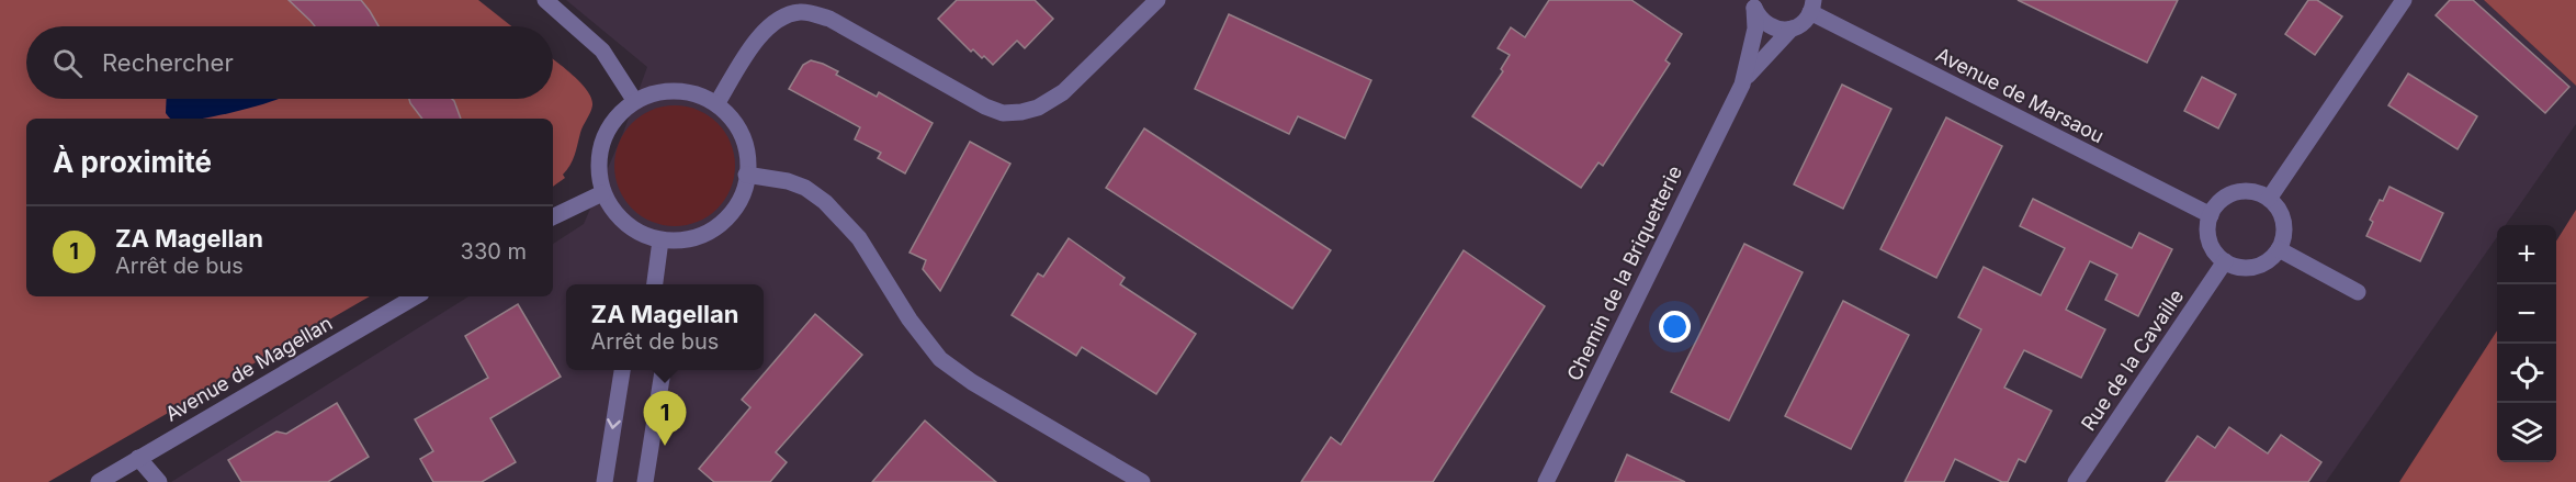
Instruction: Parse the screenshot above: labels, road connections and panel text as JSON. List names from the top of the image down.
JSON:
{
  "streets": {
    "street": [
      "Avenue de Marsaou",
      "Chemin de la Briquetterie",
      "Rue de la Cavaille",
      "Avenue de Magellan"
    ]
  },
  "crossings": [
    ["Avenue de Marsaou", "Chemin de la Briquetterie"],
    ["Avenue de Marsaou", "Rue de la Cavaille"]
  ],
  "page": {
    "search": "Rechercher",
    "heading": "À proximité",
    "list": [
      {
        "mark": "1",
        "name": "ZA Magellan",
        "note": "Arrêt de bus",
        "value": "330 m"
      }
    ],
    "map_buttons": ["+", "−"],
    "popup": ["ZA Magellan", "Arrêt de bus"],
    "pins": "1"
  }
}
